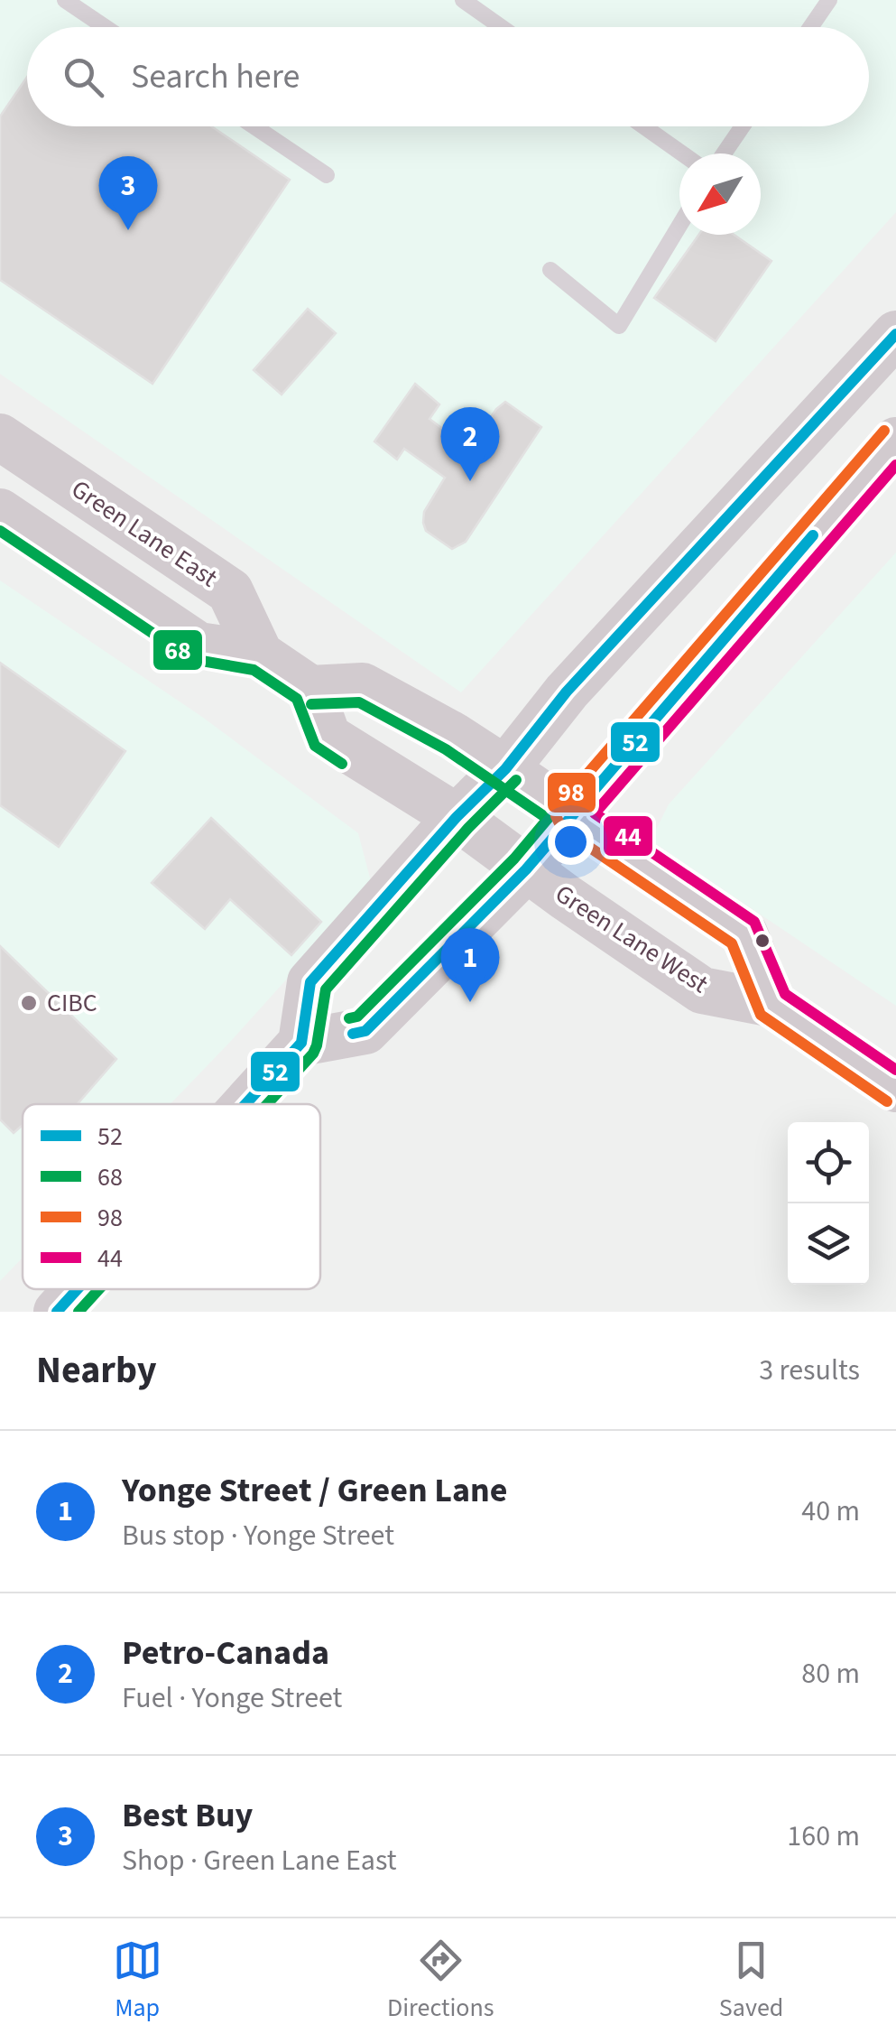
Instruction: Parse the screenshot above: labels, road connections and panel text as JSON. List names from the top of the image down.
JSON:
{
  "streets": {
    "main road": ["Green Lane East", "Green Lane West"]
  },
  "places": ["CIBC"],
  "lines": [
    "transit line 52",
    "transit line 98",
    "transit line 44",
    "transit line 68"
  ],
  "legend": [
    "52",
    "68",
    "98",
    "44"
  ],
  "north": "bottom left",
  "page": {
    "search": "Search here",
    "pins": ["3", "2", "1"],
    "heading": ["Nearby", "3 results"],
    "list": [
      {
        "mark": "1",
        "name": "Yonge Street / Green Lane",
        "note": "Bus stop · Yonge Street",
        "value": "40 m"
      },
      {
        "mark": "2",
        "name": "Petro-Canada",
        "note": "Fuel · Yonge Street",
        "value": "80 m"
      },
      {
        "mark": "3",
        "name": "Best Buy",
        "note": "Shop · Green Lane East",
        "value": "160 m"
      }
    ],
    "nav": ["Map", "Directions", "Saved"]
  }
}
